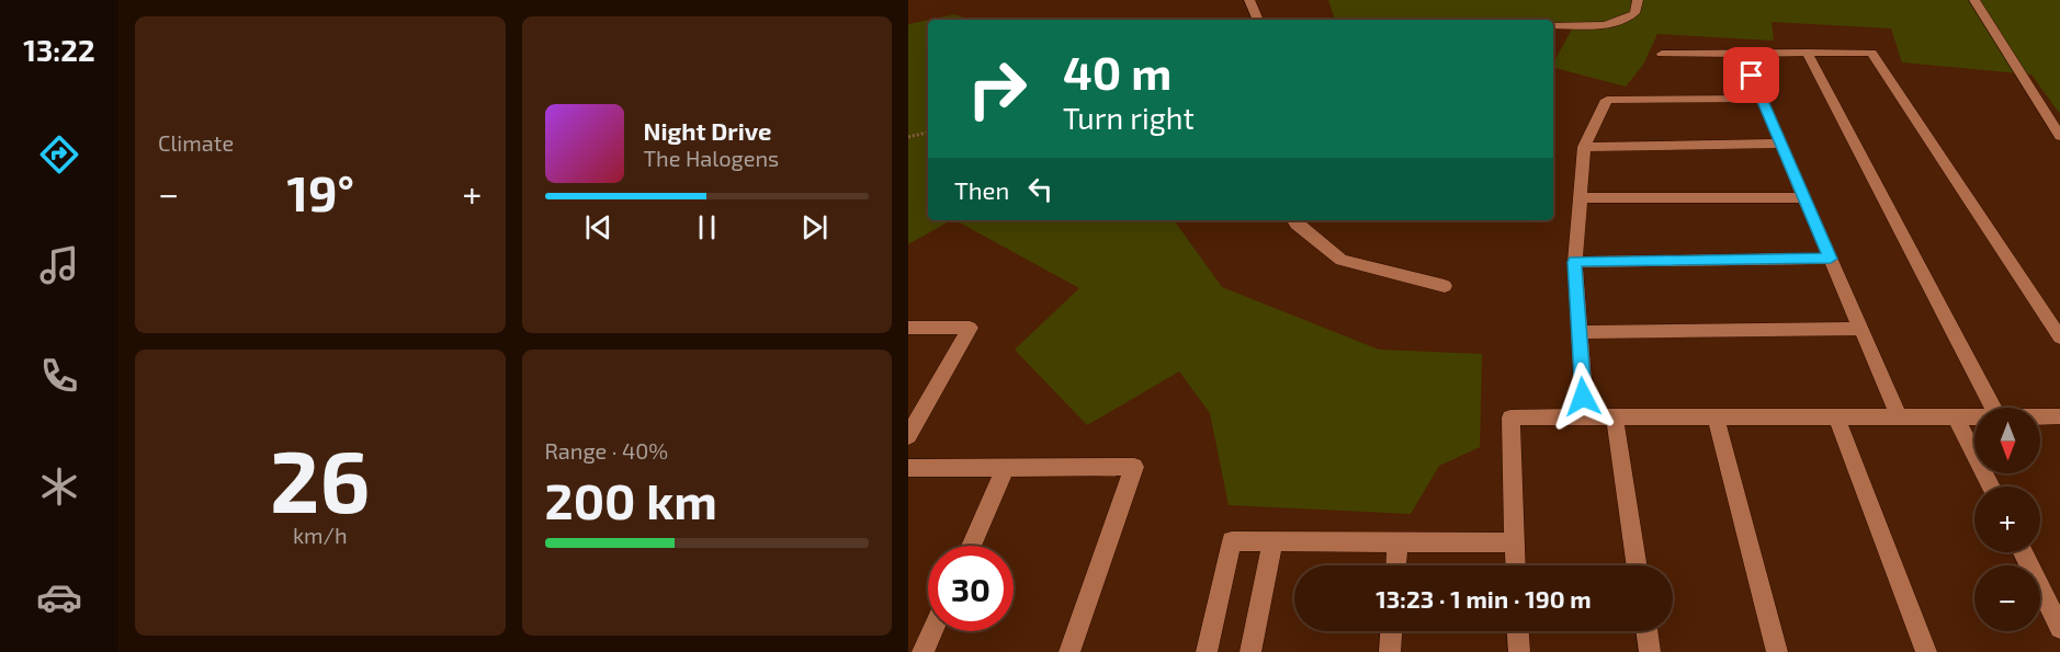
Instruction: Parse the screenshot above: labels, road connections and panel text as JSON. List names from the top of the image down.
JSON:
{
  "north": "bottom",
  "page": {
    "tabs": "13:22",
    "tile": [
      "Climate",
      ["26", "km/h"],
      ["Range · 40%", "200 km"]
    ],
    "turn": ["40 m", "Turn right"],
    "song": ["Night Drive", "The Halogens"],
    "then": "Then",
    "heat": ["−", "19°", "+"],
    "map_buttons": ["+", "−"],
    "limit": "30",
    "trip": "13:23 · 1 min · 190 m"
  }
}
